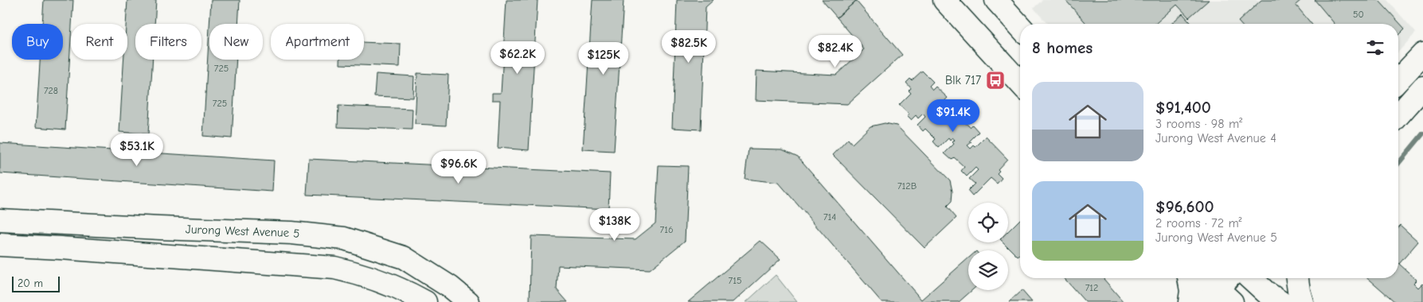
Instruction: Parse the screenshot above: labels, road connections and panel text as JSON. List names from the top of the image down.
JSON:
{
  "streets": {
    "street": ["Jurong West Avenue 5"]
  },
  "places": {
    "bus stop": ["Blk 717"]
  },
  "house_numbers": [
    "50",
    "725",
    "728",
    "725",
    "712B",
    "714",
    "716",
    "715",
    "712"
  ],
  "scale_bar": "20 m",
  "page": {
    "chip": [
      "Buy",
      "Rent",
      "Filters",
      "New",
      "Apartment"
    ],
    "heading": "8 homes",
    "price": [
      "$82.5K",
      "$82.4K",
      "$62.2K",
      "$125K",
      "$91.4K",
      "$53.1K",
      "$96.6K",
      "$138K"
    ],
    "list": [
      {
        "name": "$91,400",
        "note": "3 rooms · 98 m² · Jurong West Avenue 4"
      },
      {
        "name": "$96,600",
        "note": "2 rooms · 72 m² · Jurong West Avenue 5"
      }
    ],
    "scale": "20 m"
  }
}
